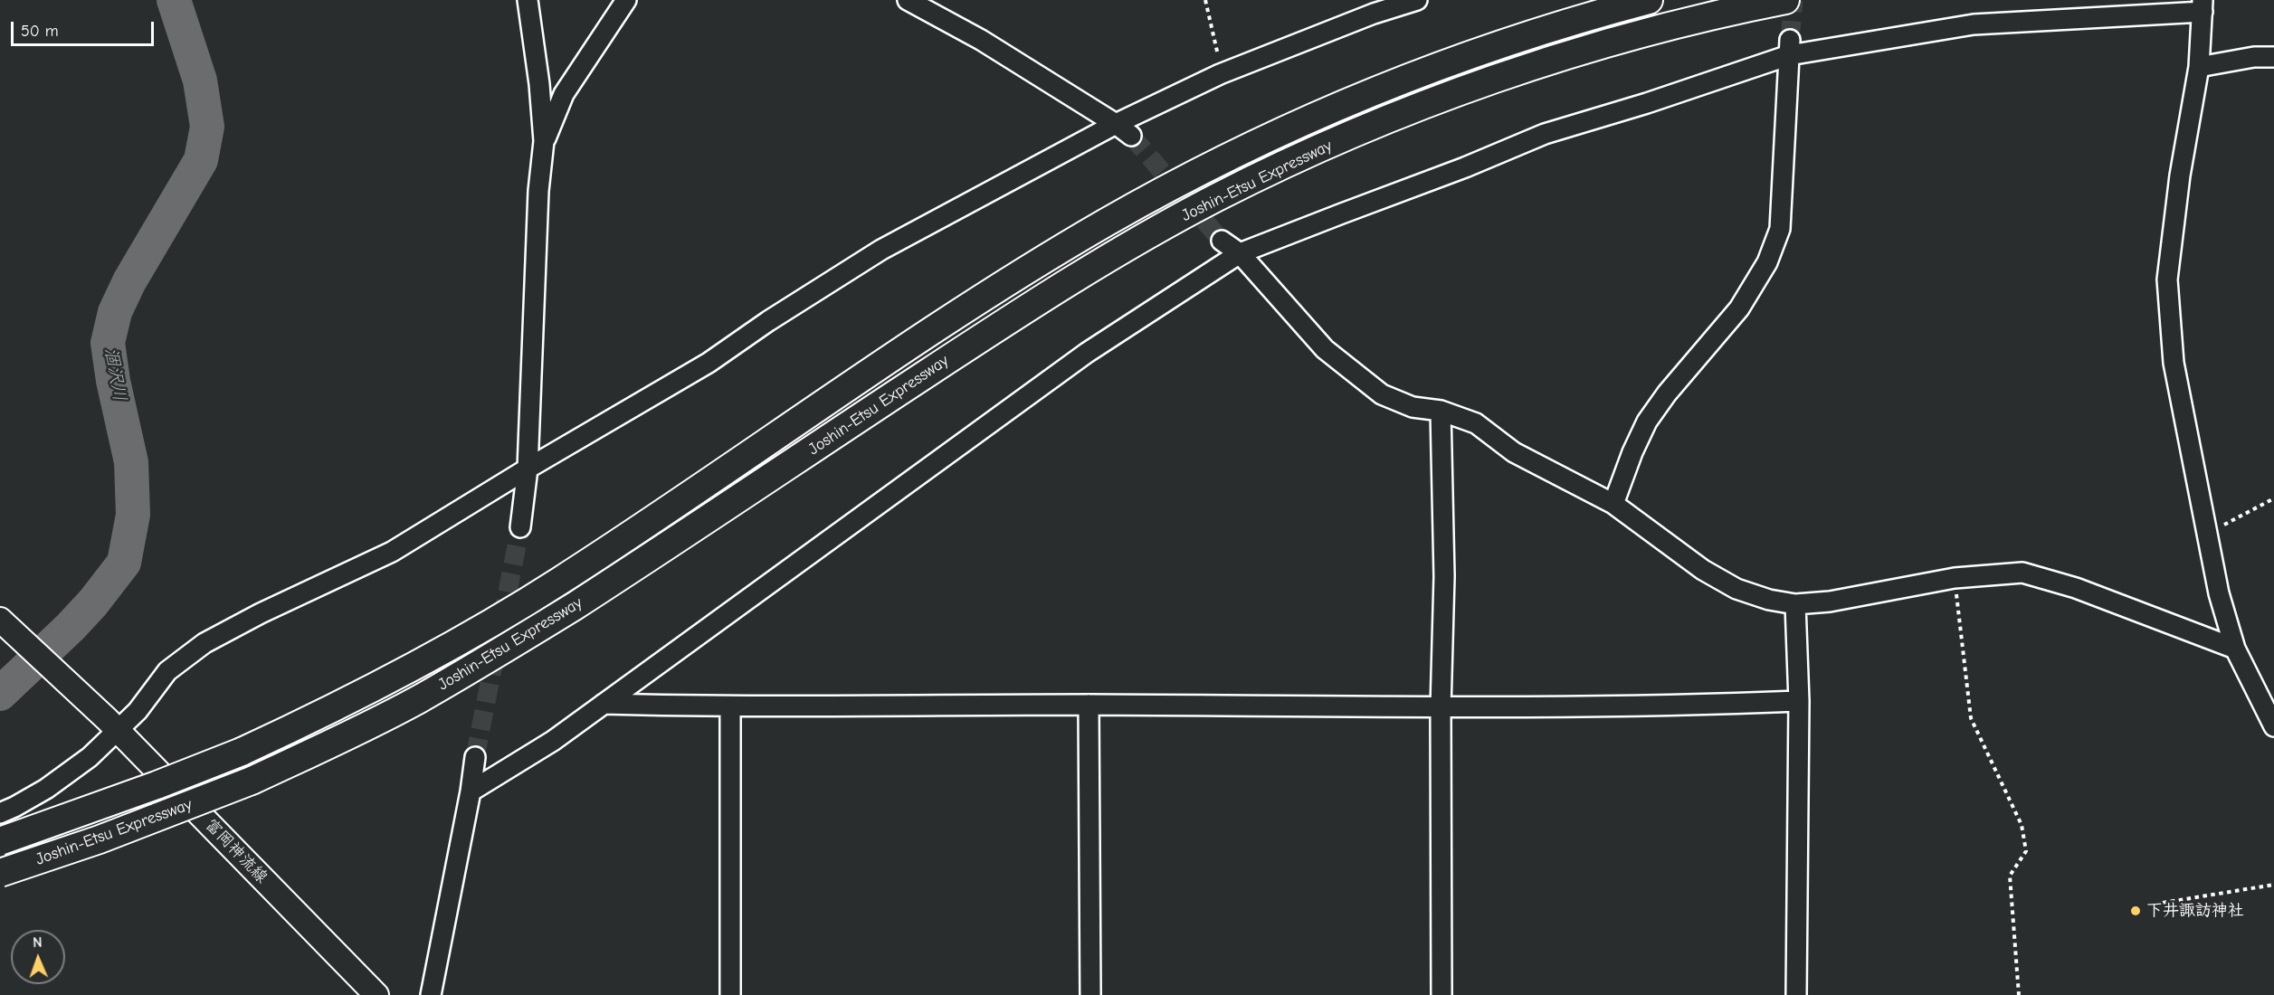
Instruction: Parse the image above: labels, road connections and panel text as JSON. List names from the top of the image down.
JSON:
{
  "streets": {
    "highway": ["Joshin-Etsu Expressway"],
    "main road": ["富岡神流線"]
  },
  "water": ["涸沢川"],
  "places": ["下井諏訪神社"],
  "scale_bar": "50 m",
  "north": "top"
}
